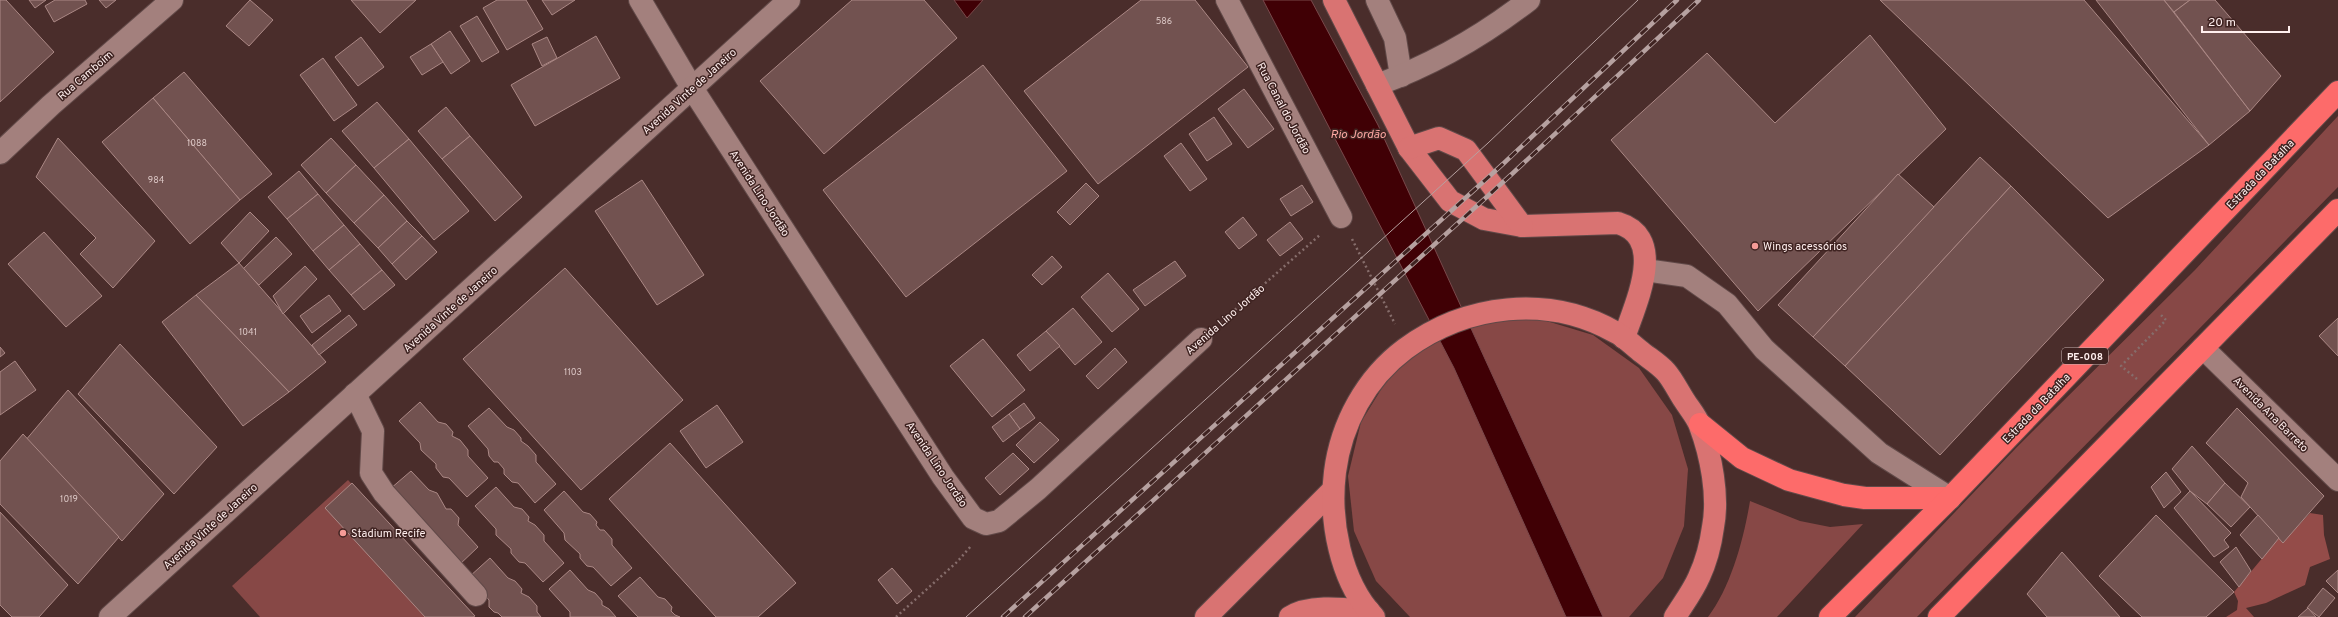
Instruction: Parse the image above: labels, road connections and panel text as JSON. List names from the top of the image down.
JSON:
{
  "streets": {
    "highway": ["Estrada da Batalha", "PE-008"],
    "street": [
      "Rua Camboim",
      "Avenida Vinte de Janeiro",
      "Rua Canal do Jordão",
      "Avenida Lino Jordão",
      "Avenida Ana Barreto"
    ]
  },
  "crossings": [
    ["Avenida Vinte de Janeiro", "Avenida Lino Jordão"],
    ["Rua Canal do Jordão", "Avenida Lino Jordão"]
  ],
  "water": ["Rio Jordão"],
  "places": ["Wings acessórios", "Stadium Recife"],
  "house_numbers": [
    "586",
    "1088",
    "984",
    "1041",
    "1103",
    "1019"
  ],
  "scale_bar": "20 m"
}
